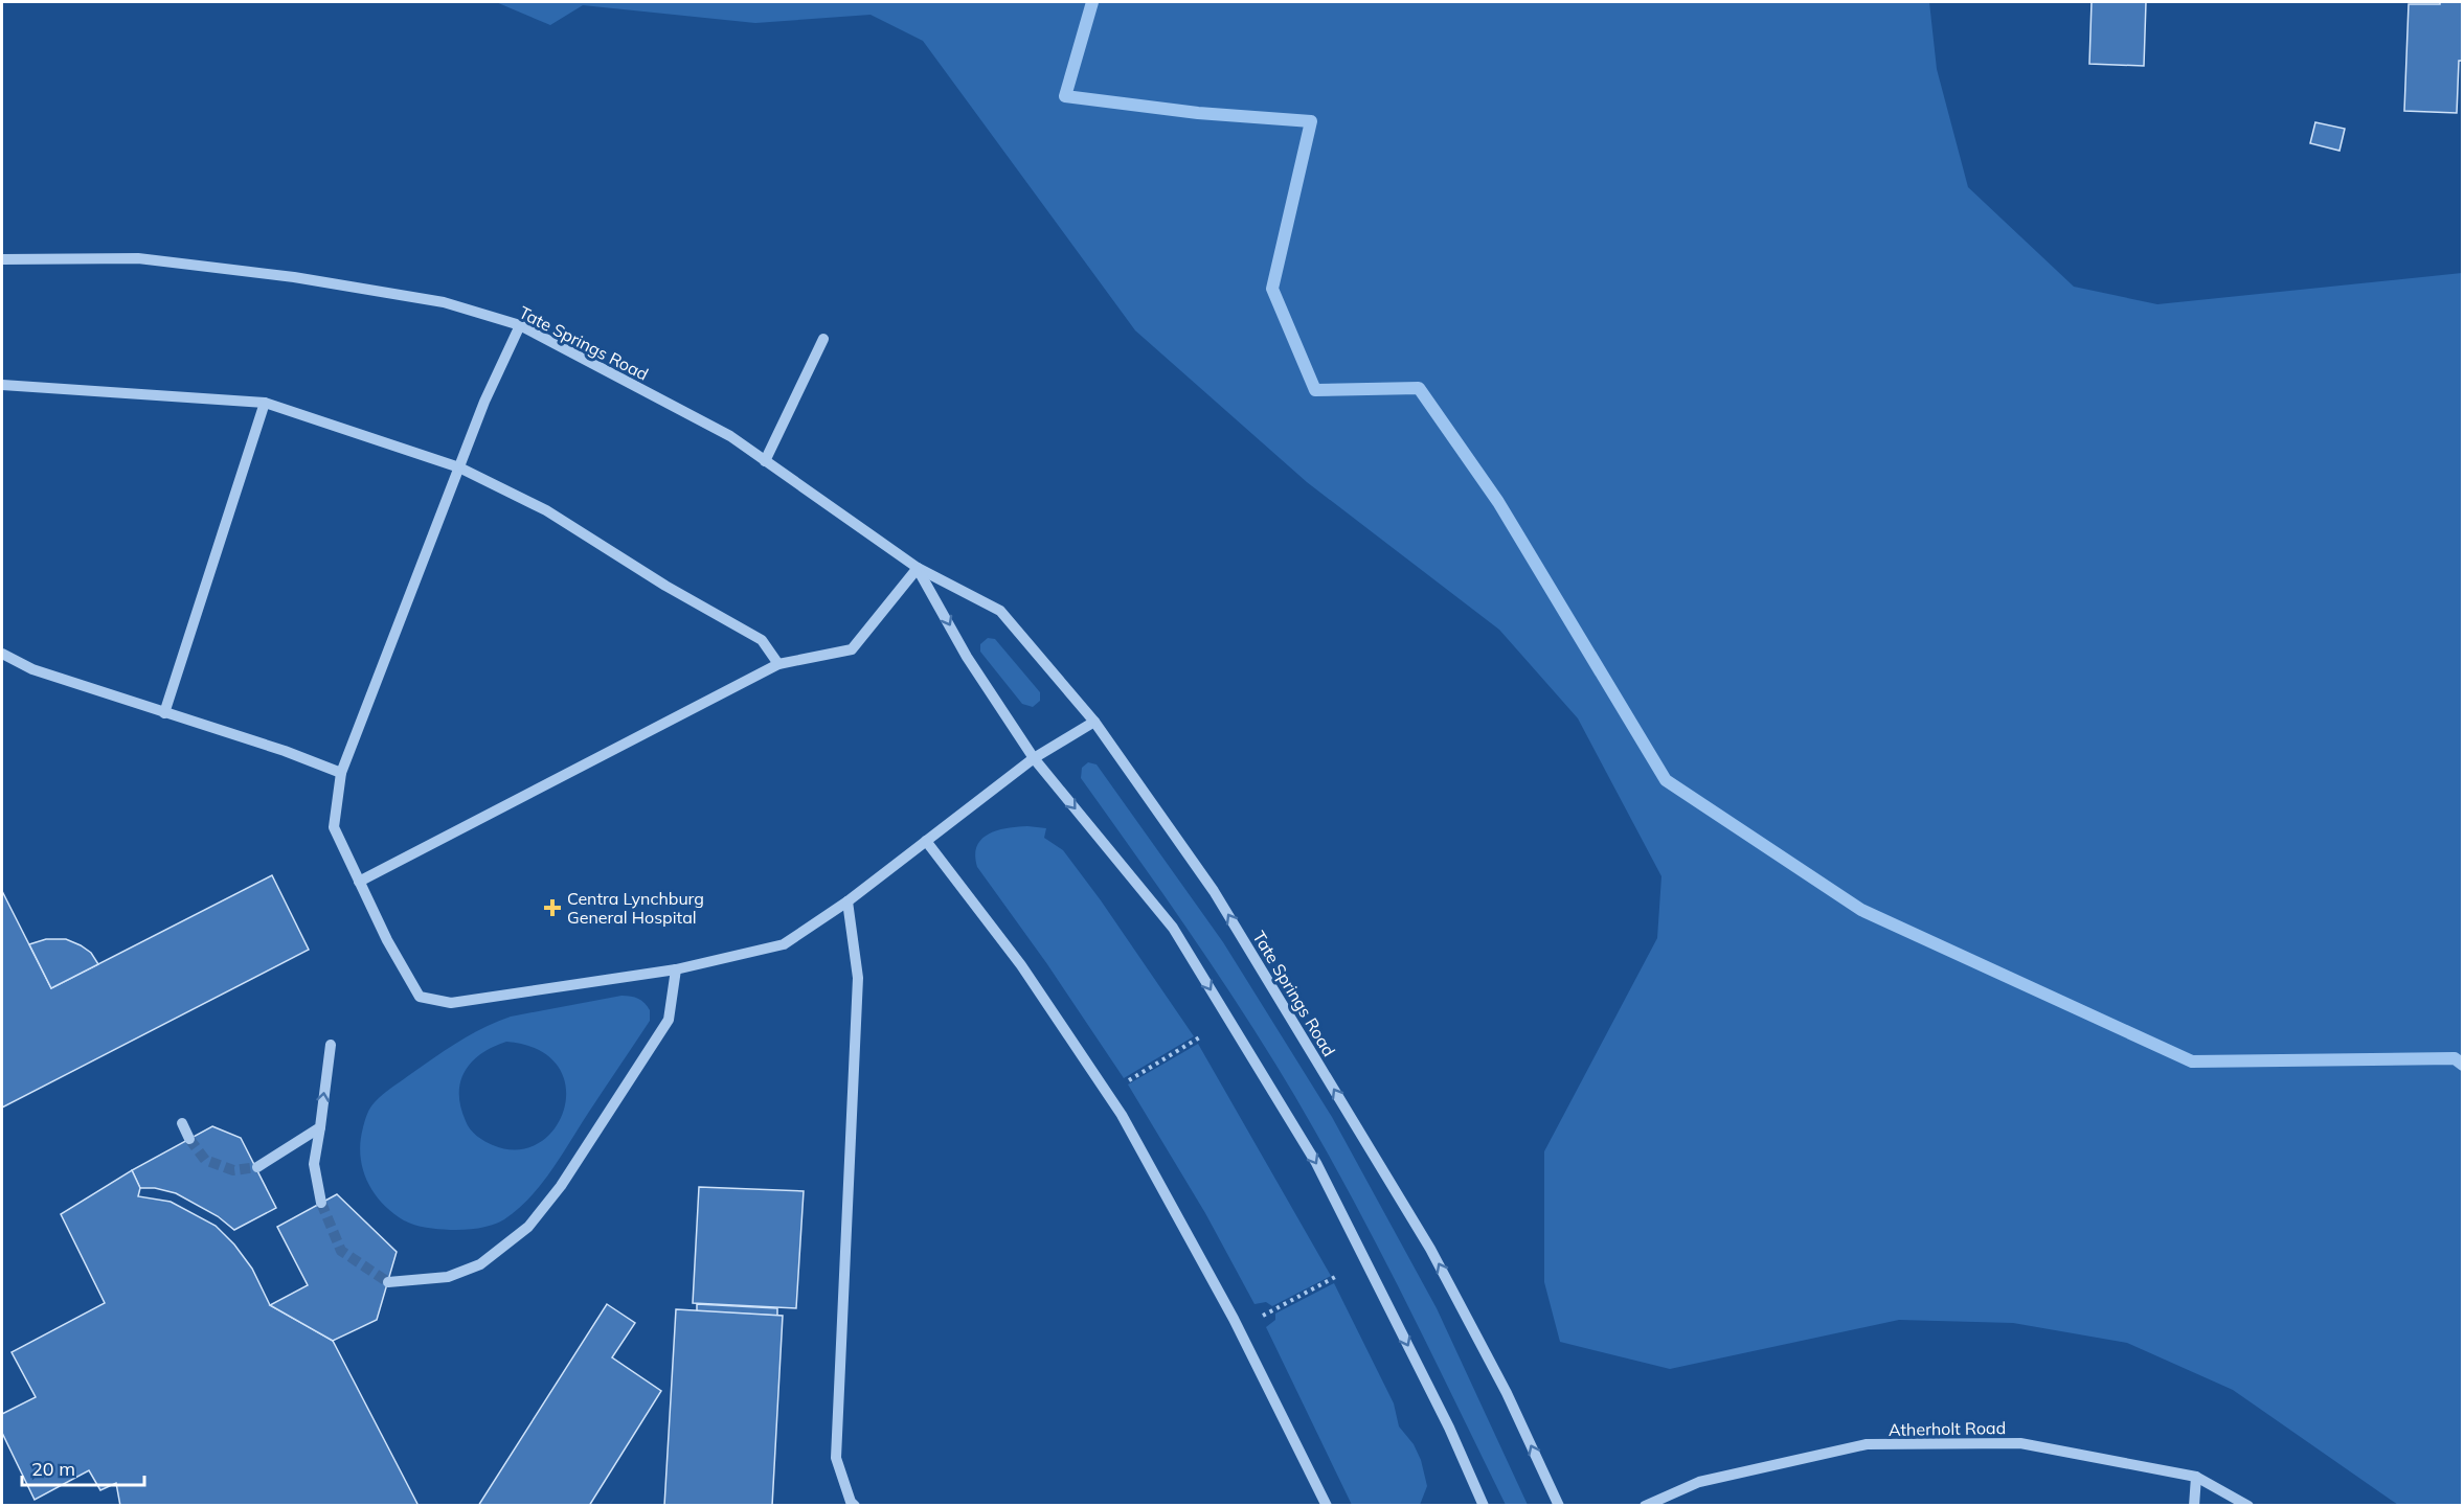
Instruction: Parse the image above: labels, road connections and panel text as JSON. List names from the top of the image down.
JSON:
{
  "streets": {
    "street": ["Tate Springs Road", "Atherholt Road"]
  },
  "places": {
    "health": ["Centra Lynchburg General Hospital"]
  },
  "scale_bar": "20 m"
}
